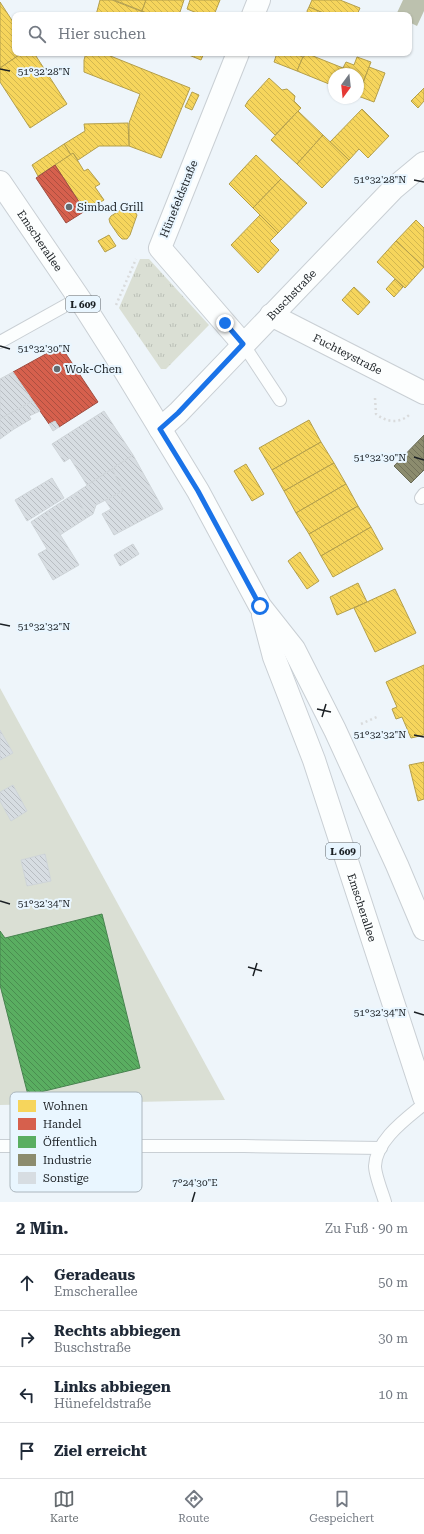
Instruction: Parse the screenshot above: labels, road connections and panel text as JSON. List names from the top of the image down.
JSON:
{
  "streets": {
    "main road": [
      "Hünefeldstraße",
      "Emscherallee",
      "Buschstraße",
      "L 609",
      "Fuchteystraße"
    ]
  },
  "crossings": [
    ["Hünefeldstraße", "Buschstraße"],
    ["Emscherallee", "Buschstraße"],
    ["Buschstraße", "Fuchteystraße"]
  ],
  "places": ["Simbad Grill", "Wok-Chen"],
  "legend": [
    "Wohnen",
    "Handel",
    "Öffentlich",
    "Industrie",
    "Sonstige"
  ],
  "north": "bottom",
  "page": {
    "search": "Hier suchen",
    "heading": ["2 Min.", "Zu Fuß · 90 m"],
    "list": [
      ["Geradeaus", "Emscherallee", "50 m"],
      ["Rechts abbiegen", "Buschstraße", "30 m"],
      ["Links abbiegen", "Hünefeldstraße", "10 m"],
      "Ziel erreicht"
    ],
    "nav": ["Karte", "Route", "Gespeichert"]
  },
  "coordinates": [
    "51°32'28\"N",
    "51°32'30\"N",
    "51°32'32\"N",
    "51°32'34\"N",
    "7°24'30\"E"
  ]
}
